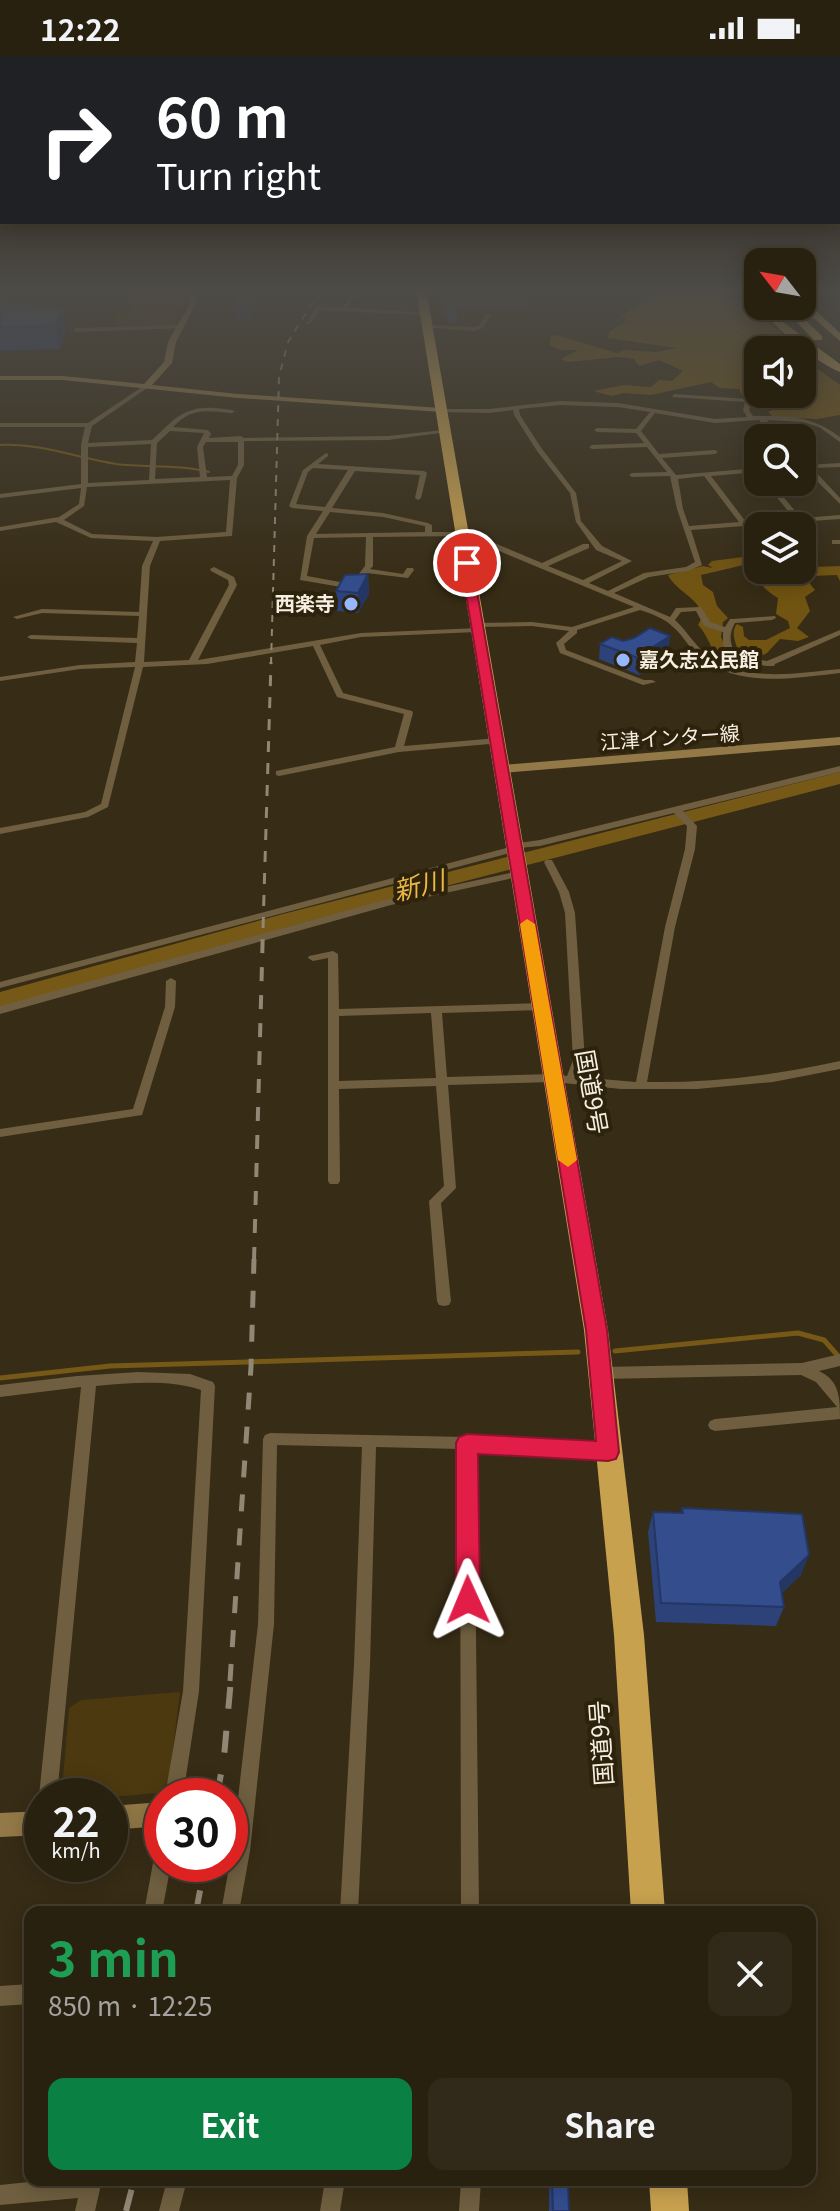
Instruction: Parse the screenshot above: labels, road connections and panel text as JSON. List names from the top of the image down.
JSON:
{
  "streets": {
    "highway": ["国道9号"],
    "street": ["江津インター線"]
  },
  "crossings": [
    ["江津インター線", "国道9号"]
  ],
  "water": ["新川"],
  "places": ["西楽寺", "嘉久志公民館"],
  "north": "top left",
  "page": {
    "status": "12:22",
    "turn": ["60 m", "Turn right"],
    "speed": "22 km/h",
    "limit": "30",
    "heading": ["3 min", "850 m · 12:25"],
    "buttons": ["Exit", "Share"]
  }
}
